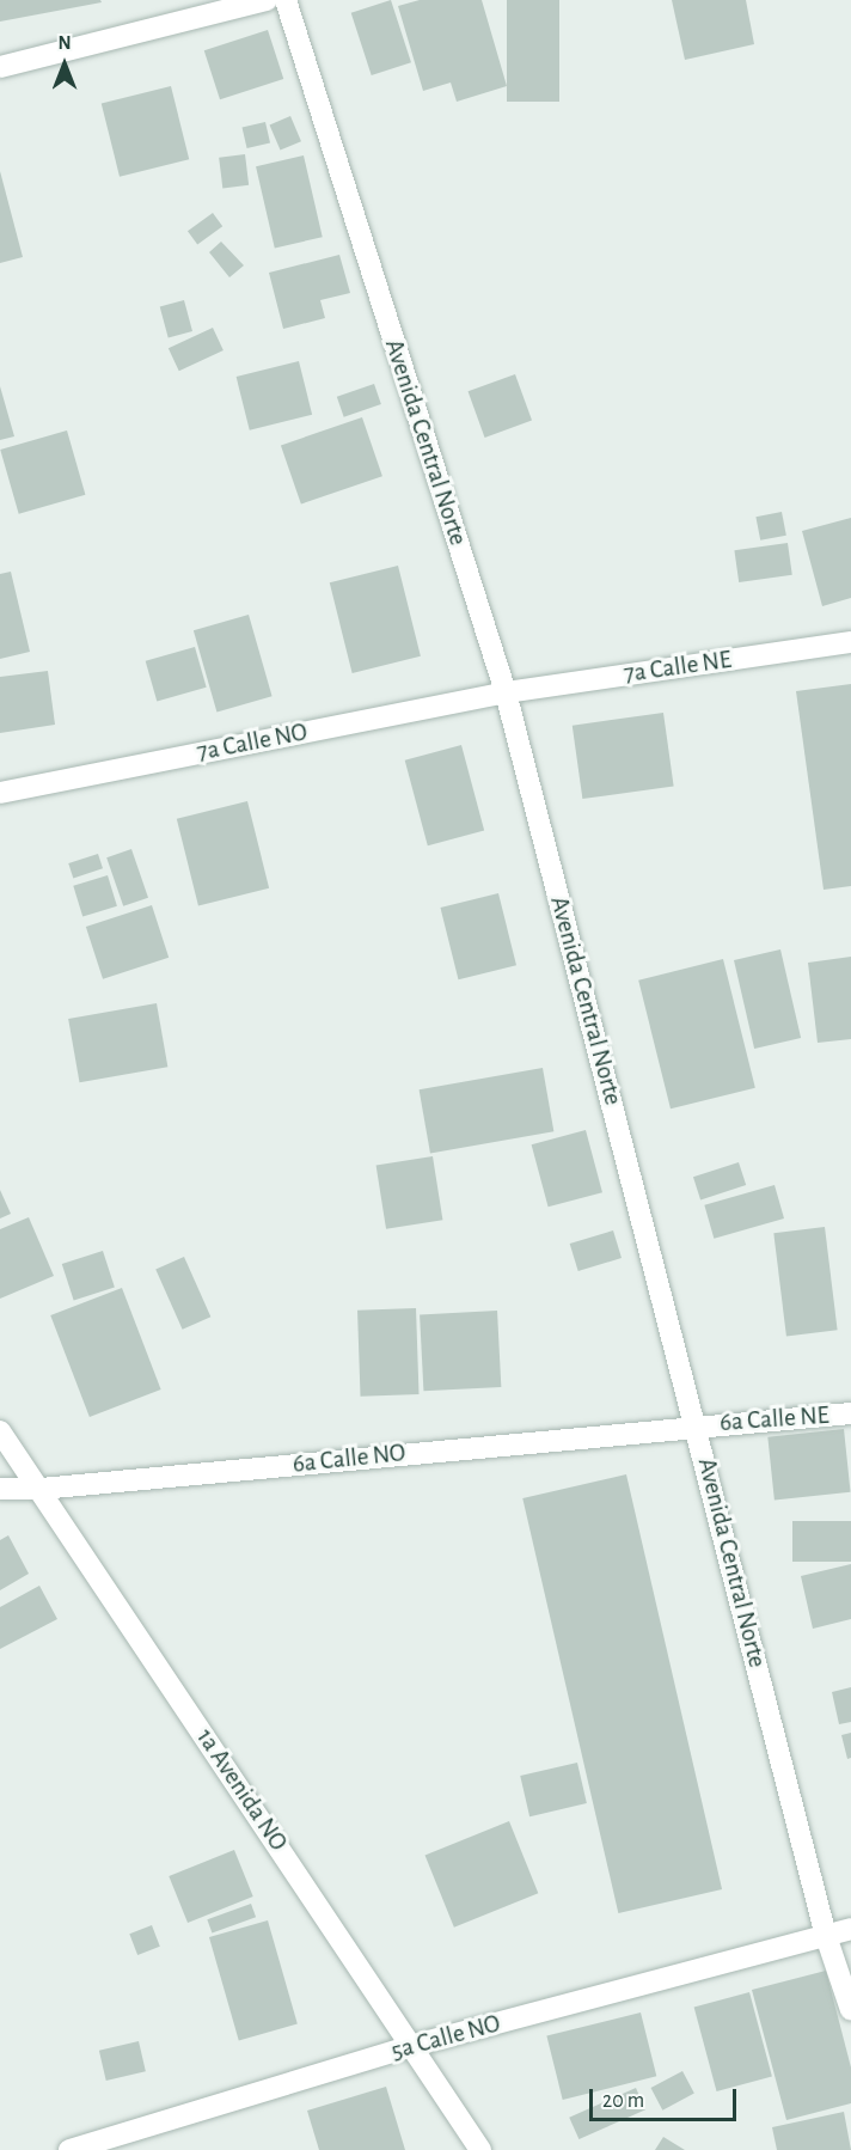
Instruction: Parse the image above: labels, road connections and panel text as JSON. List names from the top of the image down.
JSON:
{
  "streets": {
    "street": [
      "Avenida Central Norte",
      "7a Calle NE",
      "7a Calle NO",
      "6a Calle NE",
      "6a Calle NO",
      "1a Avenida NO",
      "5a Calle NO"
    ]
  },
  "crossings": [
    ["Avenida Central Norte", "7a Calle NE"],
    ["Avenida Central Norte", "7a Calle NO"],
    ["Avenida Central Norte", "6a Calle NE"],
    ["Avenida Central Norte", "6a Calle NO"],
    ["Avenida Central Norte", "5a Calle NO"],
    ["7a Calle NE", "7a Calle NO"],
    ["6a Calle NE", "6a Calle NO"],
    ["6a Calle NO", "1a Avenida NO"],
    ["1a Avenida NO", "5a Calle NO"]
  ],
  "scale_bar": "20 m",
  "north": "top"
}
